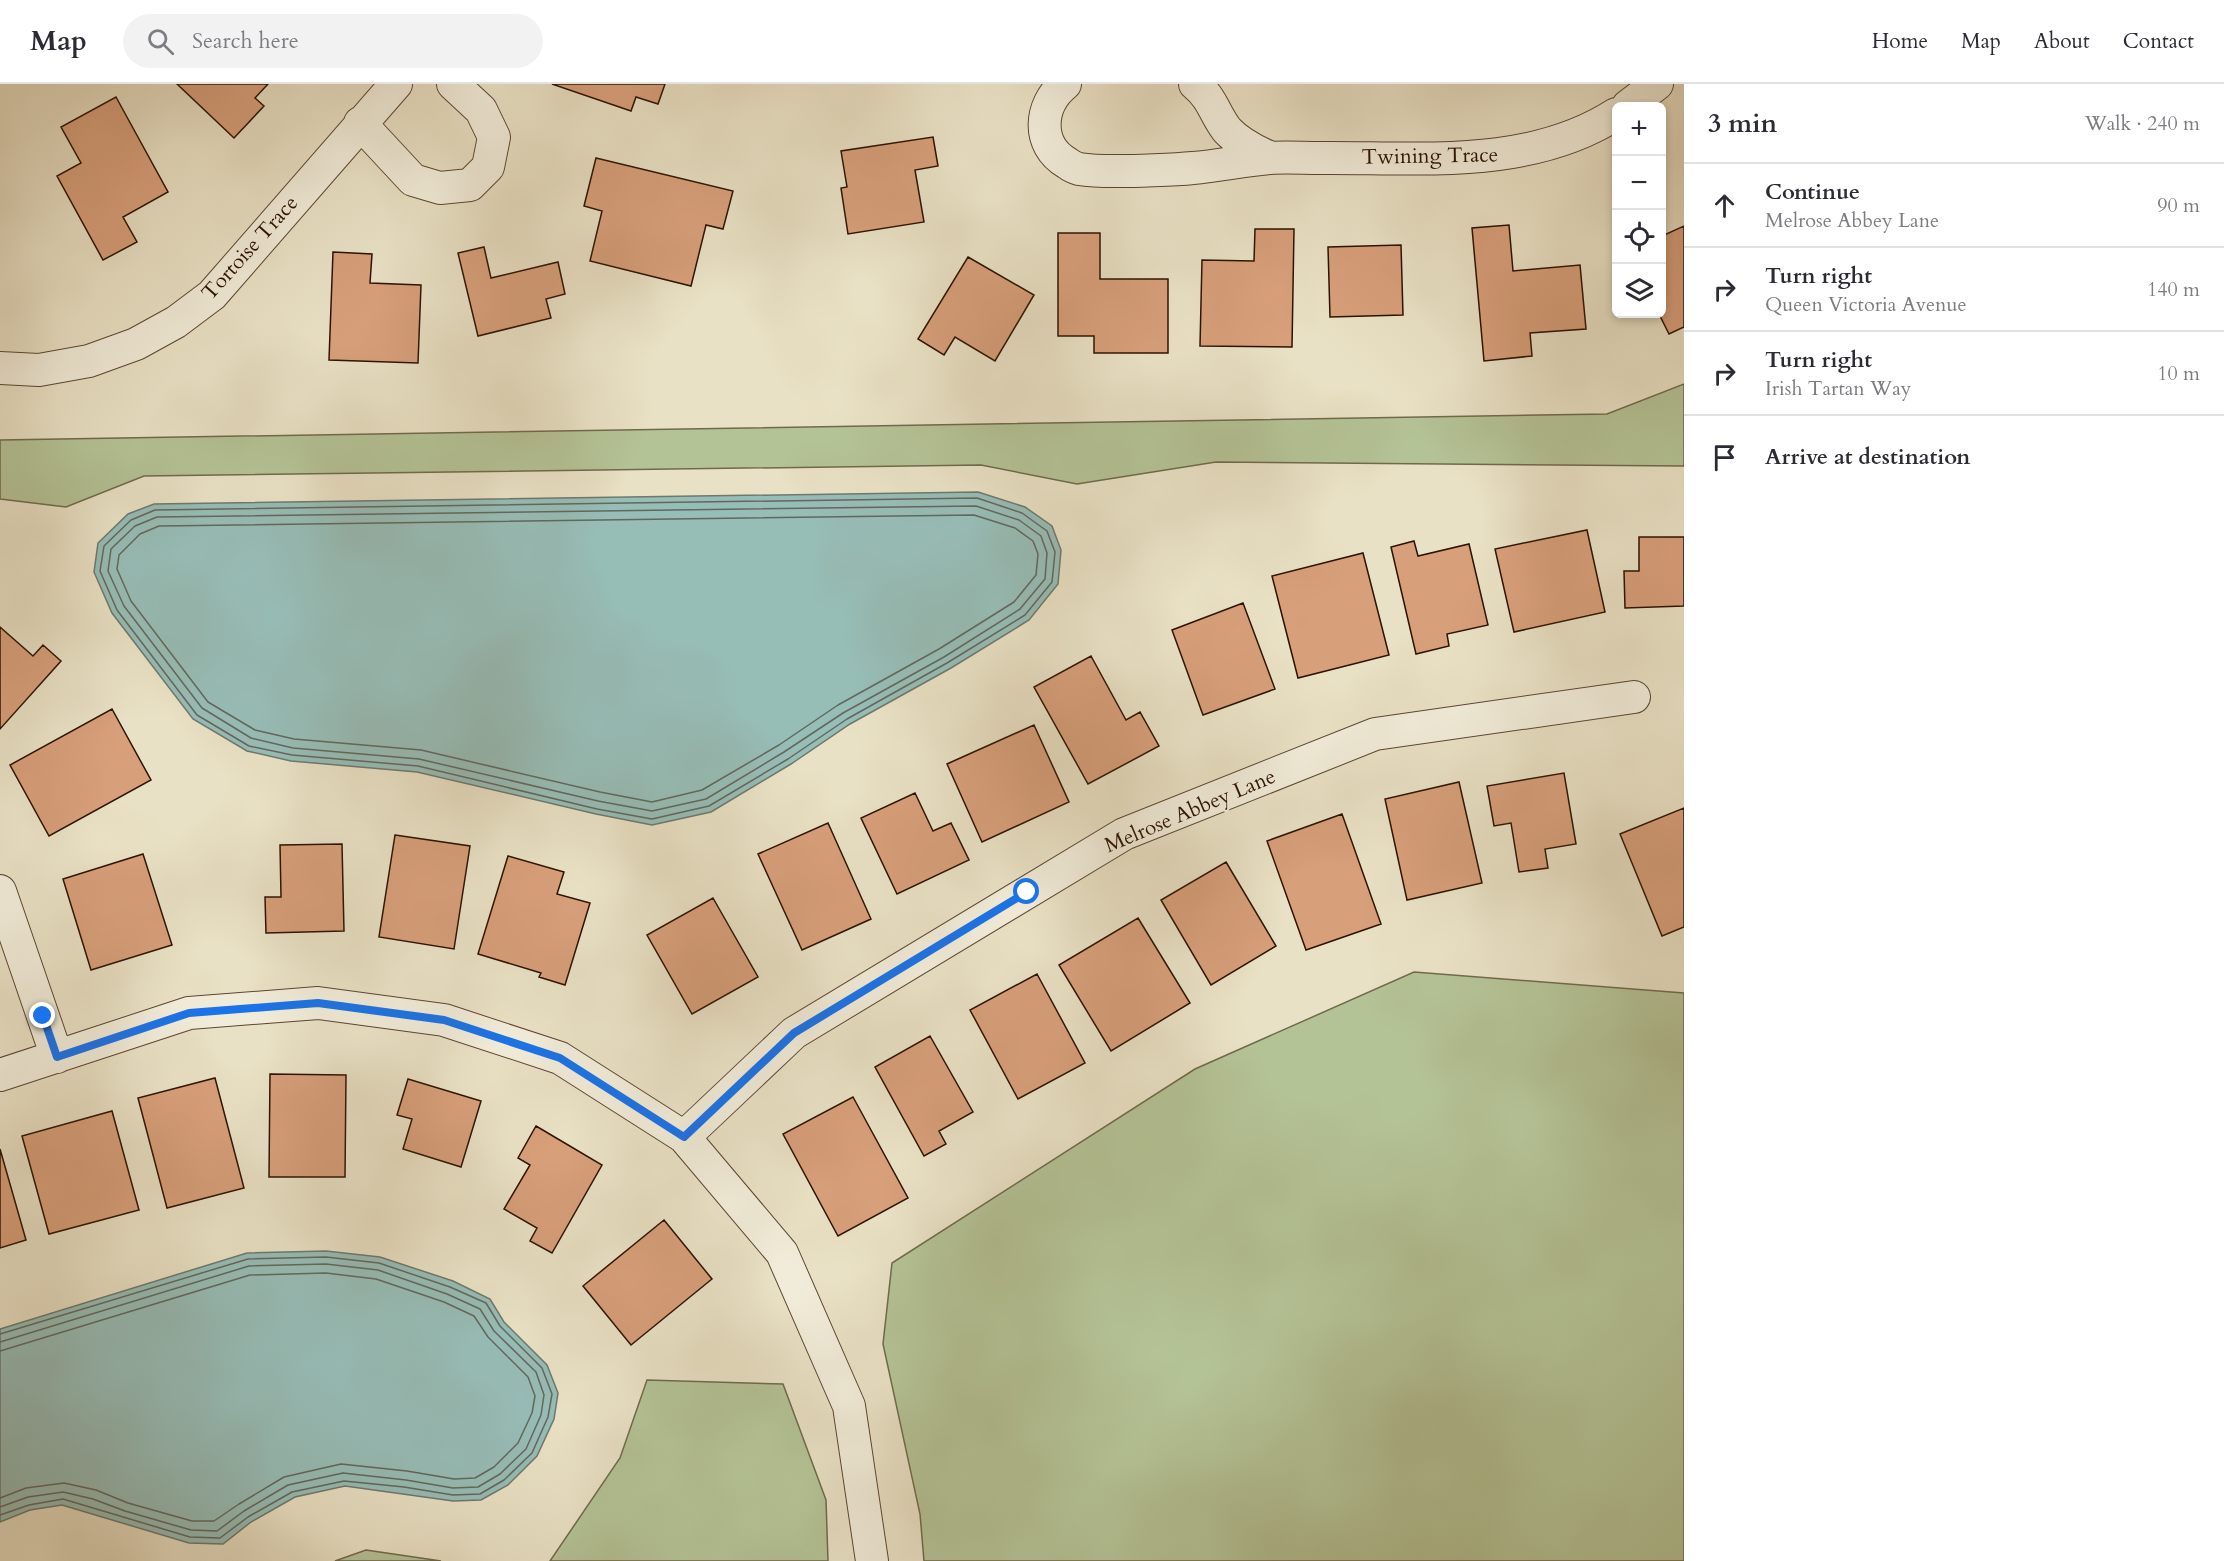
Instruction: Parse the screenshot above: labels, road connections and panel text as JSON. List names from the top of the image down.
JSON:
{
  "streets": {
    "street": ["Twining Trace", "Tortoise Trace", "Melrose Abbey Lane"]
  },
  "page": {
    "header": "Map",
    "search": "Search here",
    "nav": [
      "Home",
      "Map",
      "About",
      "Contact"
    ],
    "heading": ["3 min", "Walk · 240 m"],
    "map_buttons": ["+", "−"],
    "list": [
      ["Continue", "Melrose Abbey Lane", "90 m"],
      ["Turn right", "Queen Victoria Avenue", "140 m"],
      ["Turn right", "Irish Tartan Way", "10 m"],
      "Arrive at destination"
    ]
  }
}
